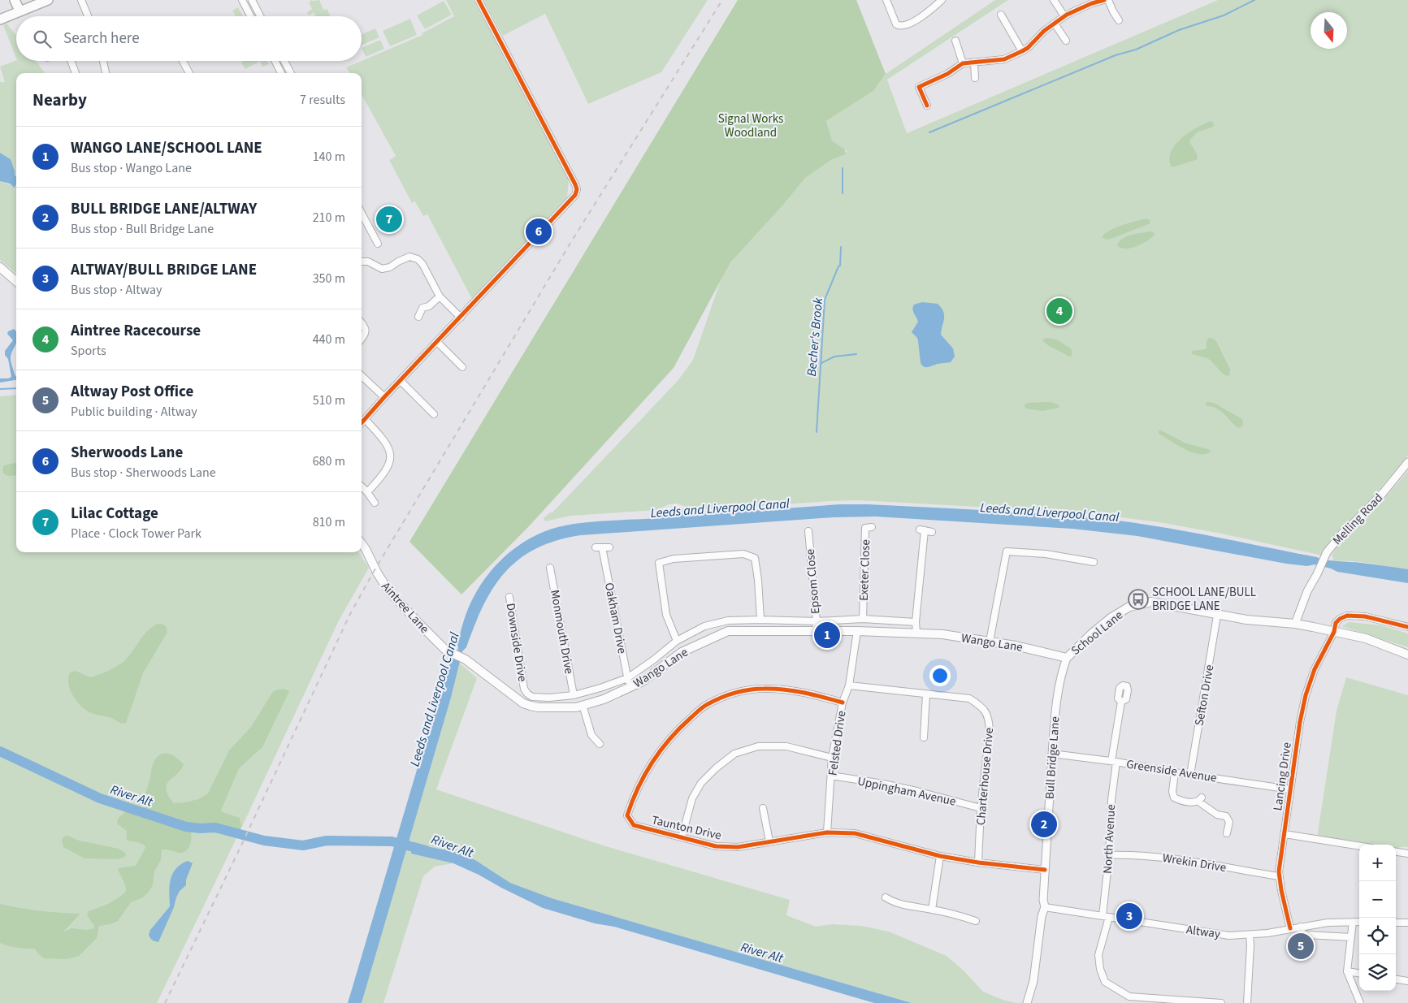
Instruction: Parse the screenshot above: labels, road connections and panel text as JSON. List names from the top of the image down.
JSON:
{
  "streets": {
    "main road": ["Aintree Lane", "School Lane", "Wango Lane"],
    "street": [
      "Melling Road",
      "Exeter Close",
      "Epsom Close",
      "Oakham Drive",
      "Monmouth Drive",
      "Downside Drive",
      "Sefton Drive",
      "Felsted Drive",
      "Bull Bridge Lane",
      "Greenside Avenue",
      "Charterhouse Drive",
      "Lancing Drive",
      "Uppingham Avenue",
      "Taunton Drive",
      "North Avenue",
      "Wrekin Drive",
      "Altway"
    ]
  },
  "crossings": [
    ["Melling Road", "School Lane"],
    ["Exeter Close", "Wango Lane"],
    ["Epsom Close", "Wango Lane"],
    ["Aintree Lane", "Wango Lane"],
    ["Oakham Drive", "Wango Lane"],
    ["Monmouth Drive", "Wango Lane"],
    ["School Lane", "Wango Lane"],
    ["School Lane", "Sefton Drive"],
    ["School Lane", "Bull Bridge Lane"],
    ["Downside Drive", "Wango Lane"],
    ["Wango Lane", "Felsted Drive"],
    ["Wango Lane", "Bull Bridge Lane"],
    ["Sefton Drive", "Greenside Avenue"],
    ["Felsted Drive", "Charterhouse Drive"],
    ["Felsted Drive", "Uppingham Avenue"],
    ["Felsted Drive", "Taunton Drive"],
    ["Bull Bridge Lane", "Greenside Avenue"],
    ["Bull Bridge Lane", "Taunton Drive"],
    ["Bull Bridge Lane", "Altway"],
    ["Greenside Avenue", "Lancing Drive"],
    ["Greenside Avenue", "North Avenue"],
    ["Charterhouse Drive", "Uppingham Avenue"],
    ["Charterhouse Drive", "Taunton Drive"],
    ["Lancing Drive", "Wrekin Drive"],
    ["Lancing Drive", "Altway"],
    ["North Avenue", "Wrekin Drive"],
    ["North Avenue", "Altway"]
  ],
  "water": ["Becher's Brook", "Leeds and Liverpool Canal", "River Alt"],
  "parks": ["Signal Works Woodland"],
  "places": {
    "bus stop": ["SCHOOL LANE/BULL BRIDGE LANE"]
  },
  "north": "bottom",
  "page": {
    "search": "Search here",
    "heading": ["Nearby", "7 results"],
    "list": [
      {
        "mark": "1",
        "name": "WANGO LANE/SCHOOL LANE",
        "note": "Bus stop · Wango Lane",
        "value": "140 m"
      },
      {
        "mark": "2",
        "name": "BULL BRIDGE LANE/ALTWAY",
        "note": "Bus stop · Bull Bridge Lane",
        "value": "210 m"
      },
      {
        "mark": "3",
        "name": "ALTWAY/BULL BRIDGE LANE",
        "note": "Bus stop · Altway",
        "value": "350 m"
      },
      {
        "mark": "4",
        "name": "Aintree Racecourse",
        "note": "Sports",
        "value": "440 m"
      },
      {
        "mark": "5",
        "name": "Altway Post Office",
        "note": "Public building · Altway",
        "value": "510 m"
      },
      {
        "mark": "6",
        "name": "Sherwoods Lane",
        "note": "Bus stop · Sherwoods Lane",
        "value": "680 m"
      },
      {
        "mark": "7",
        "name": "Lilac Cottage",
        "note": "Place · Clock Tower Park",
        "value": "810 m"
      }
    ],
    "pins": [
      "7",
      "6",
      "4",
      "1",
      "2",
      "3",
      "5"
    ],
    "map_buttons": ["+", "−"]
  }
}
